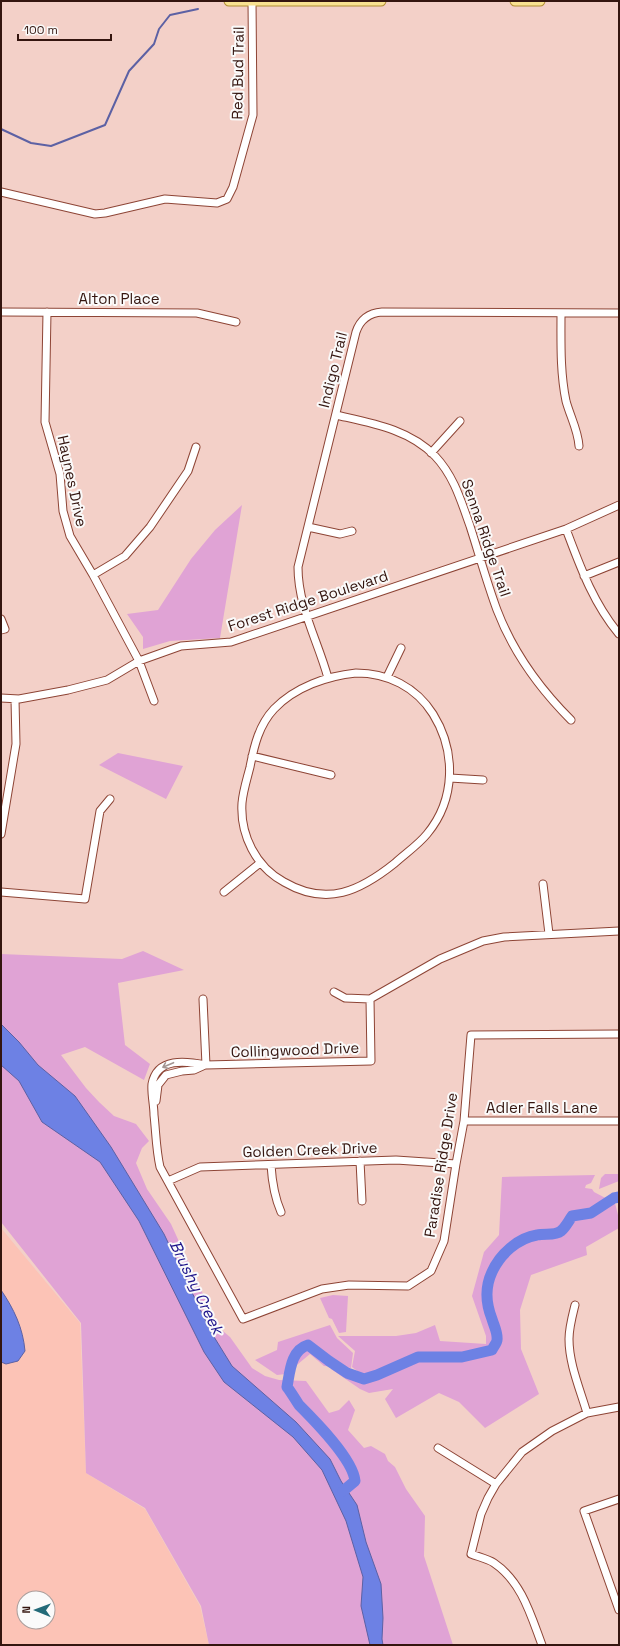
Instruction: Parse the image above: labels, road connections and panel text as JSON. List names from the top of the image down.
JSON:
{
  "streets": {
    "street": [
      "Red Bud Trail",
      "Alton Place",
      "Indigo Trail",
      "Haynes Drive",
      "Senna Ridge Trail",
      "Forest Ridge Boulevard",
      "Collingwood Drive",
      "Adler Falls Lane",
      "Golden Creek Drive",
      "Paradise Ridge Drive"
    ]
  },
  "crossings": [
    ["Alton Place", "Haynes Drive"],
    ["Indigo Trail", "Senna Ridge Trail"],
    ["Indigo Trail", "Forest Ridge Boulevard"],
    ["Haynes Drive", "Forest Ridge Boulevard"],
    ["Senna Ridge Trail", "Forest Ridge Boulevard"],
    ["Collingwood Drive", "Golden Creek Drive"],
    ["Collingwood Drive", "Paradise Ridge Drive"],
    ["Adler Falls Lane", "Paradise Ridge Drive"],
    ["Golden Creek Drive", "Paradise Ridge Drive"]
  ],
  "water": ["Brushy Creek"],
  "scale_bar": "100 m",
  "north": "left"
}
